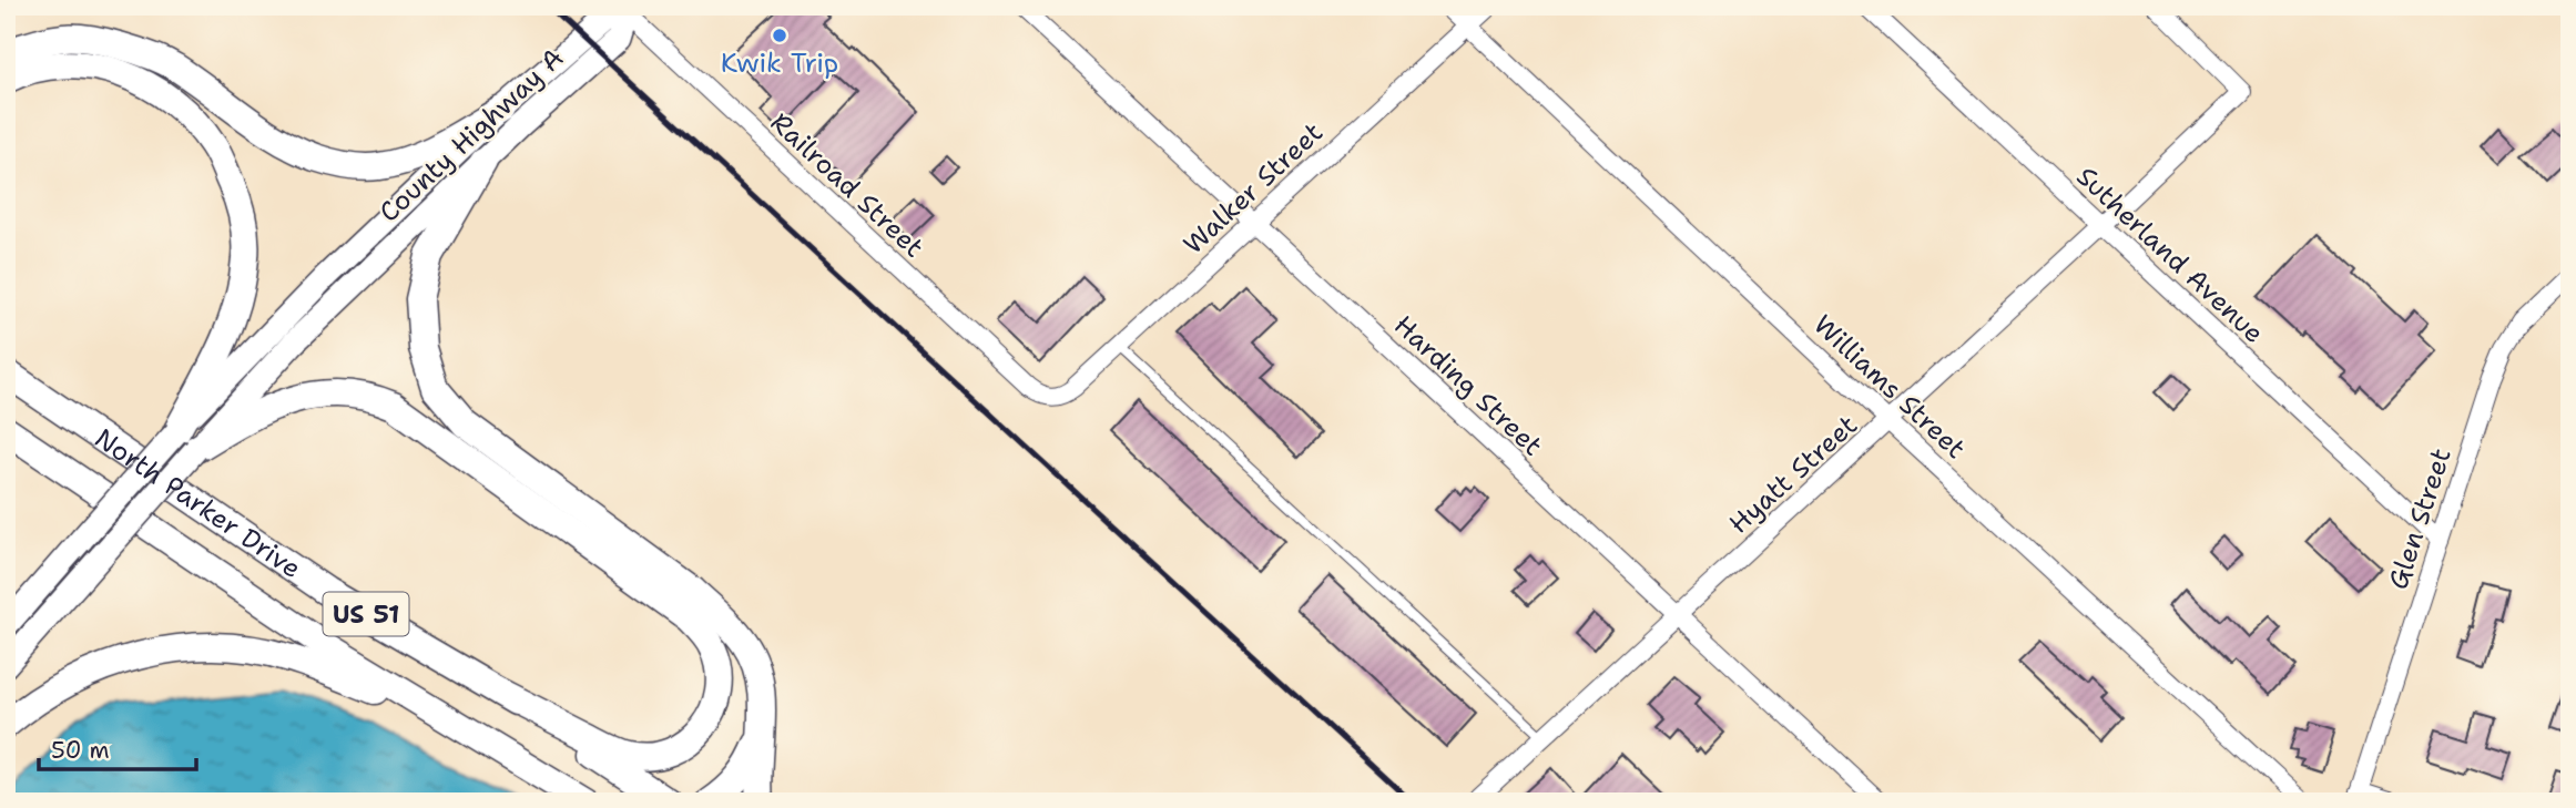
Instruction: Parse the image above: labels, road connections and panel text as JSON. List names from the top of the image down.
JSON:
{
  "streets": {
    "main road": ["County Highway A", "North Parker Drive", "US 51"],
    "street": [
      "Railroad Street",
      "Walker Street",
      "Sutherland Avenue",
      "Harding Street",
      "Williams Street",
      "Hyatt Street",
      "Glen Street"
    ]
  },
  "crossings": [
    ["County Highway A", "Railroad Street"],
    ["Railroad Street", "Walker Street"],
    ["Walker Street", "Harding Street"],
    ["Walker Street", "Williams Street"],
    ["Sutherland Avenue", "Hyatt Street"],
    ["Sutherland Avenue", "Glen Street"],
    ["Harding Street", "Hyatt Street"],
    ["Williams Street", "Hyatt Street"]
  ],
  "places": ["Kwik Trip"],
  "scale_bar": "50 m"
}
